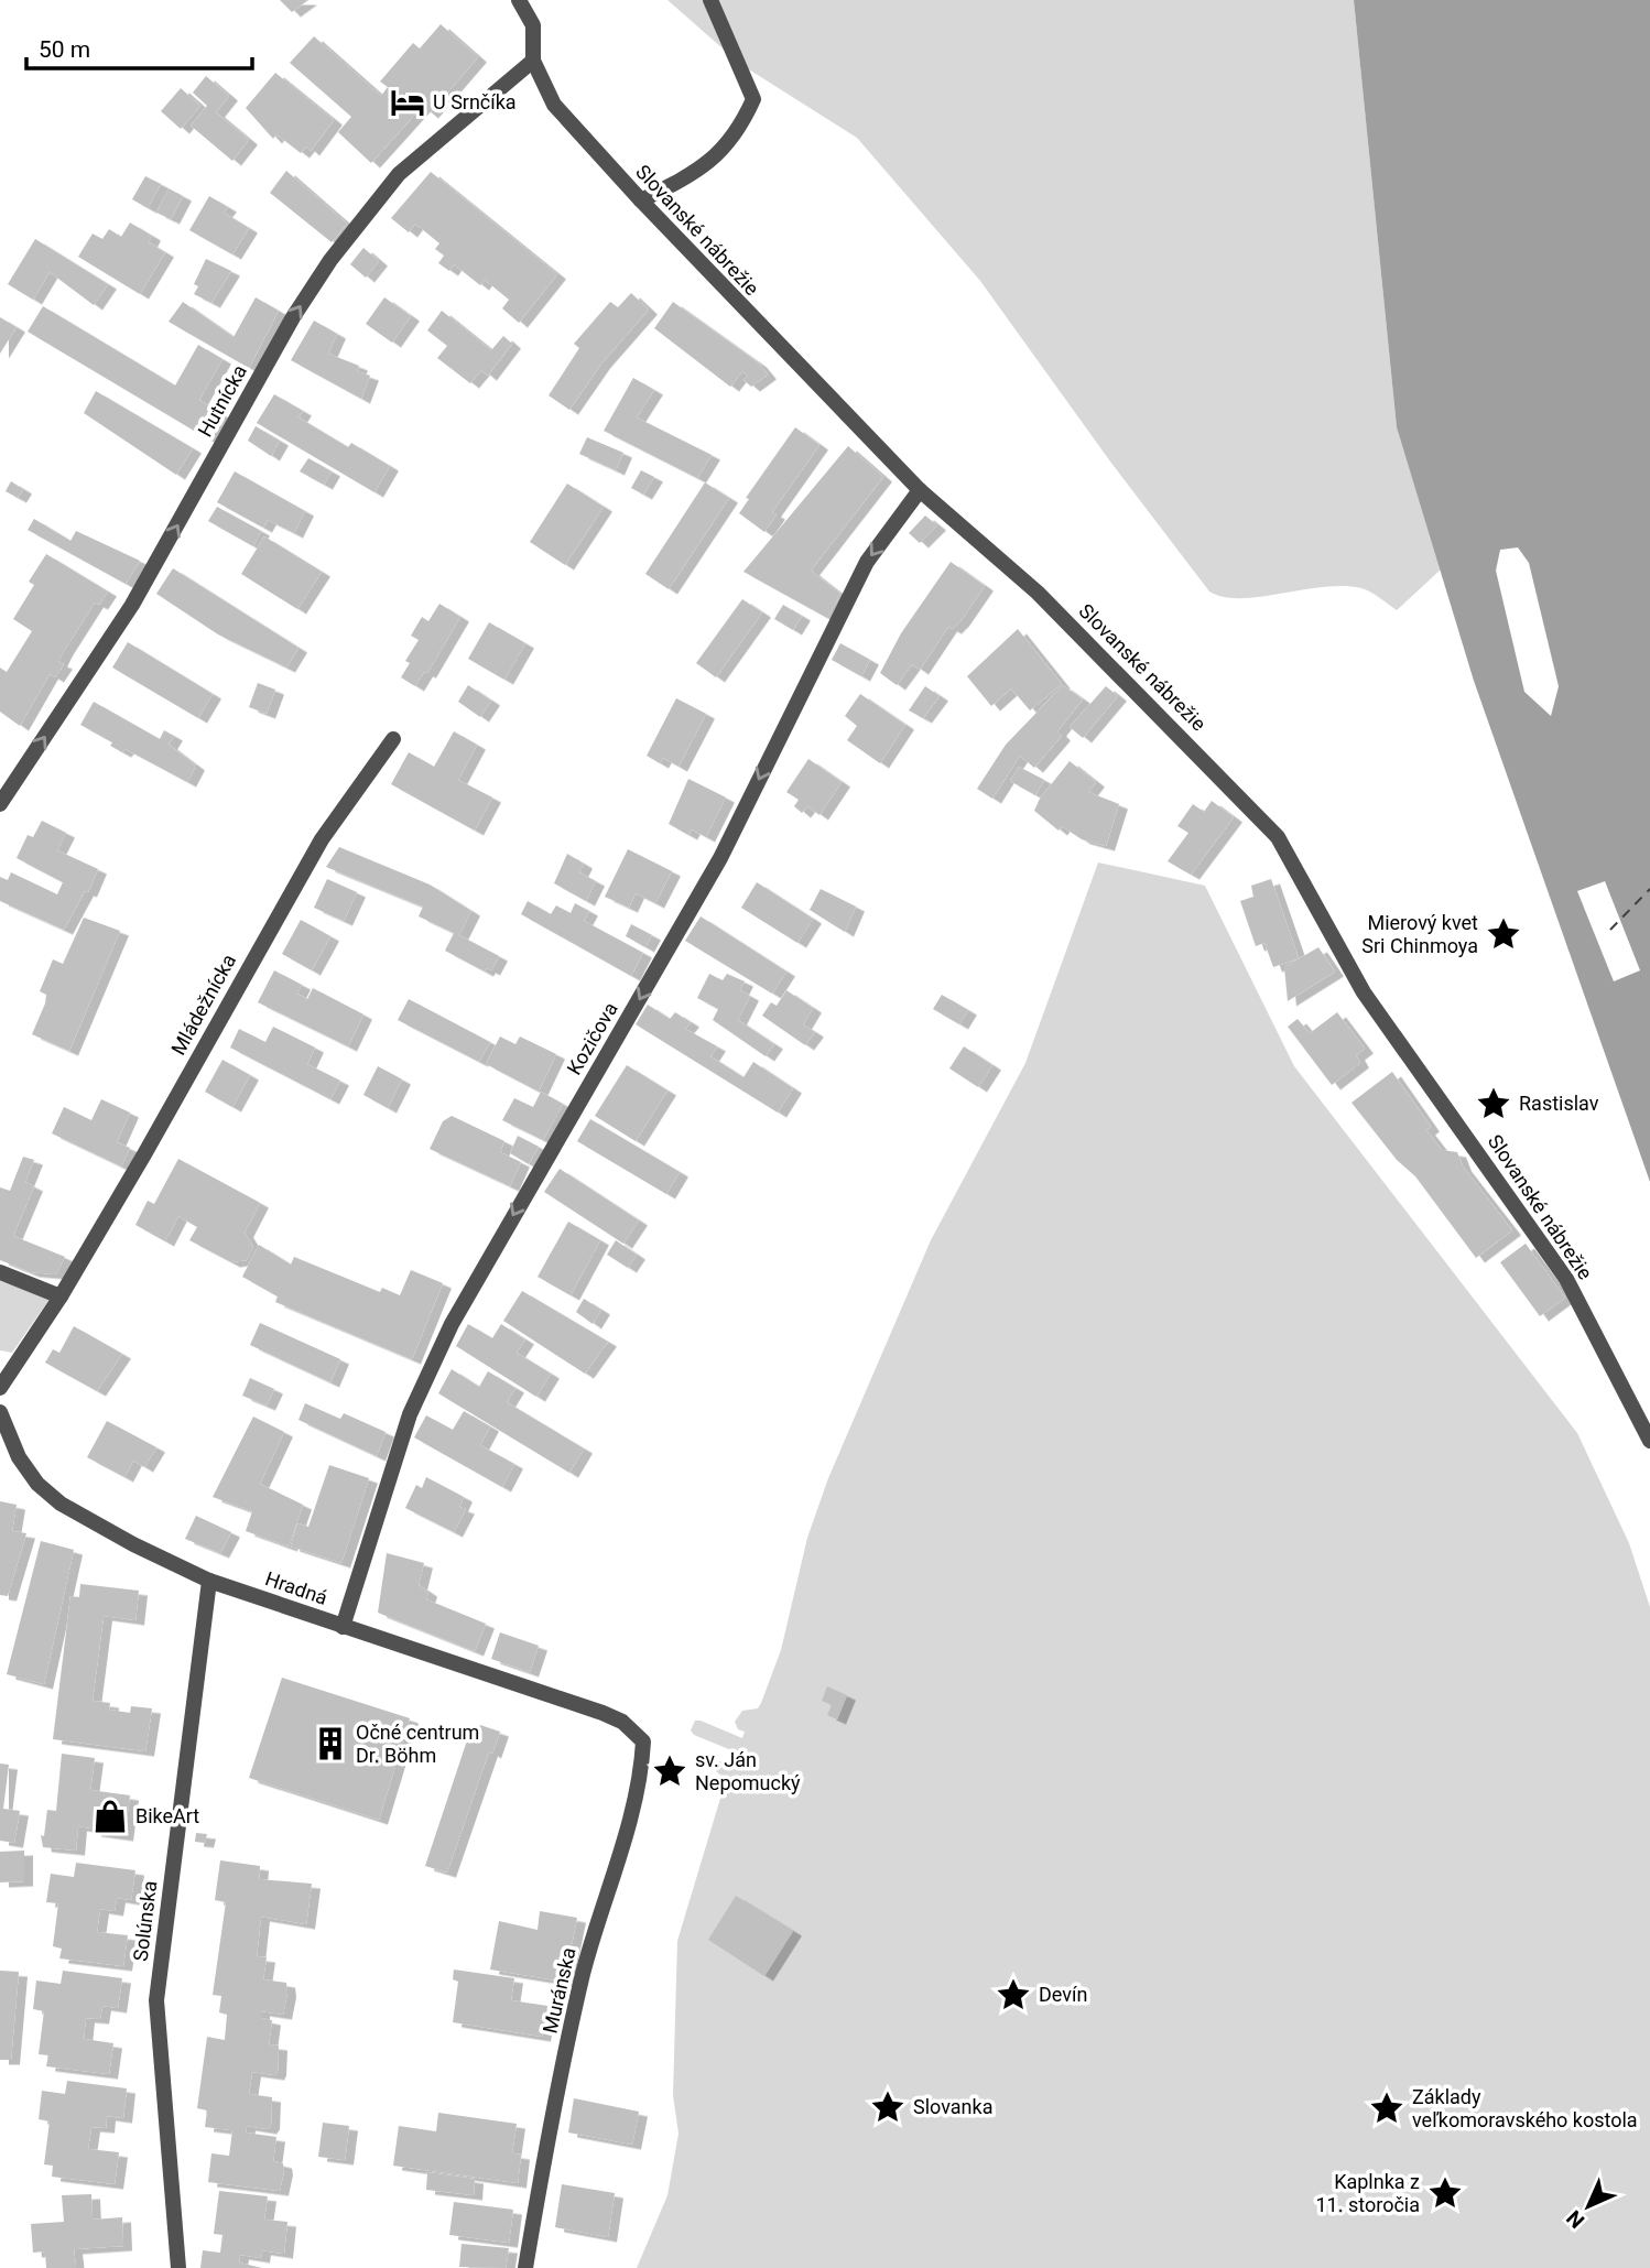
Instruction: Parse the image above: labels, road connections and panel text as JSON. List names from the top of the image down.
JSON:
{
  "streets": {
    "street": [
      "Slovanské nábrežie",
      "Hutnícka",
      "Mládežnícka",
      "Kozičova",
      "Hradná",
      "Solúnska",
      "Muránska"
    ]
  },
  "crossings": [
    ["Slovanské nábrežie", "Hutnícka"],
    ["Slovanské nábrežie", "Kozičova"],
    ["Kozičova", "Hradná"],
    ["Hradná", "Solúnska"],
    ["Hradná", "Muránska"]
  ],
  "one_way": ["Hutnícka", "Kozičova"],
  "places": {
    "hotel": ["U Srnčíka"],
    "place": [
      "Mierový kvet Sri Chinmoya",
      "Rastislav",
      "sv. Ján Nepomucký",
      "Devín",
      "Slovanka",
      "Základy veľkomoravského kostola",
      "Kaplnka z 11. storočia"
    ],
    "building": ["Očné centrum Dr. Böhm"],
    "shop": ["BikeArt"]
  },
  "scale_bar": "50 m",
  "north": "bottom left"
}
